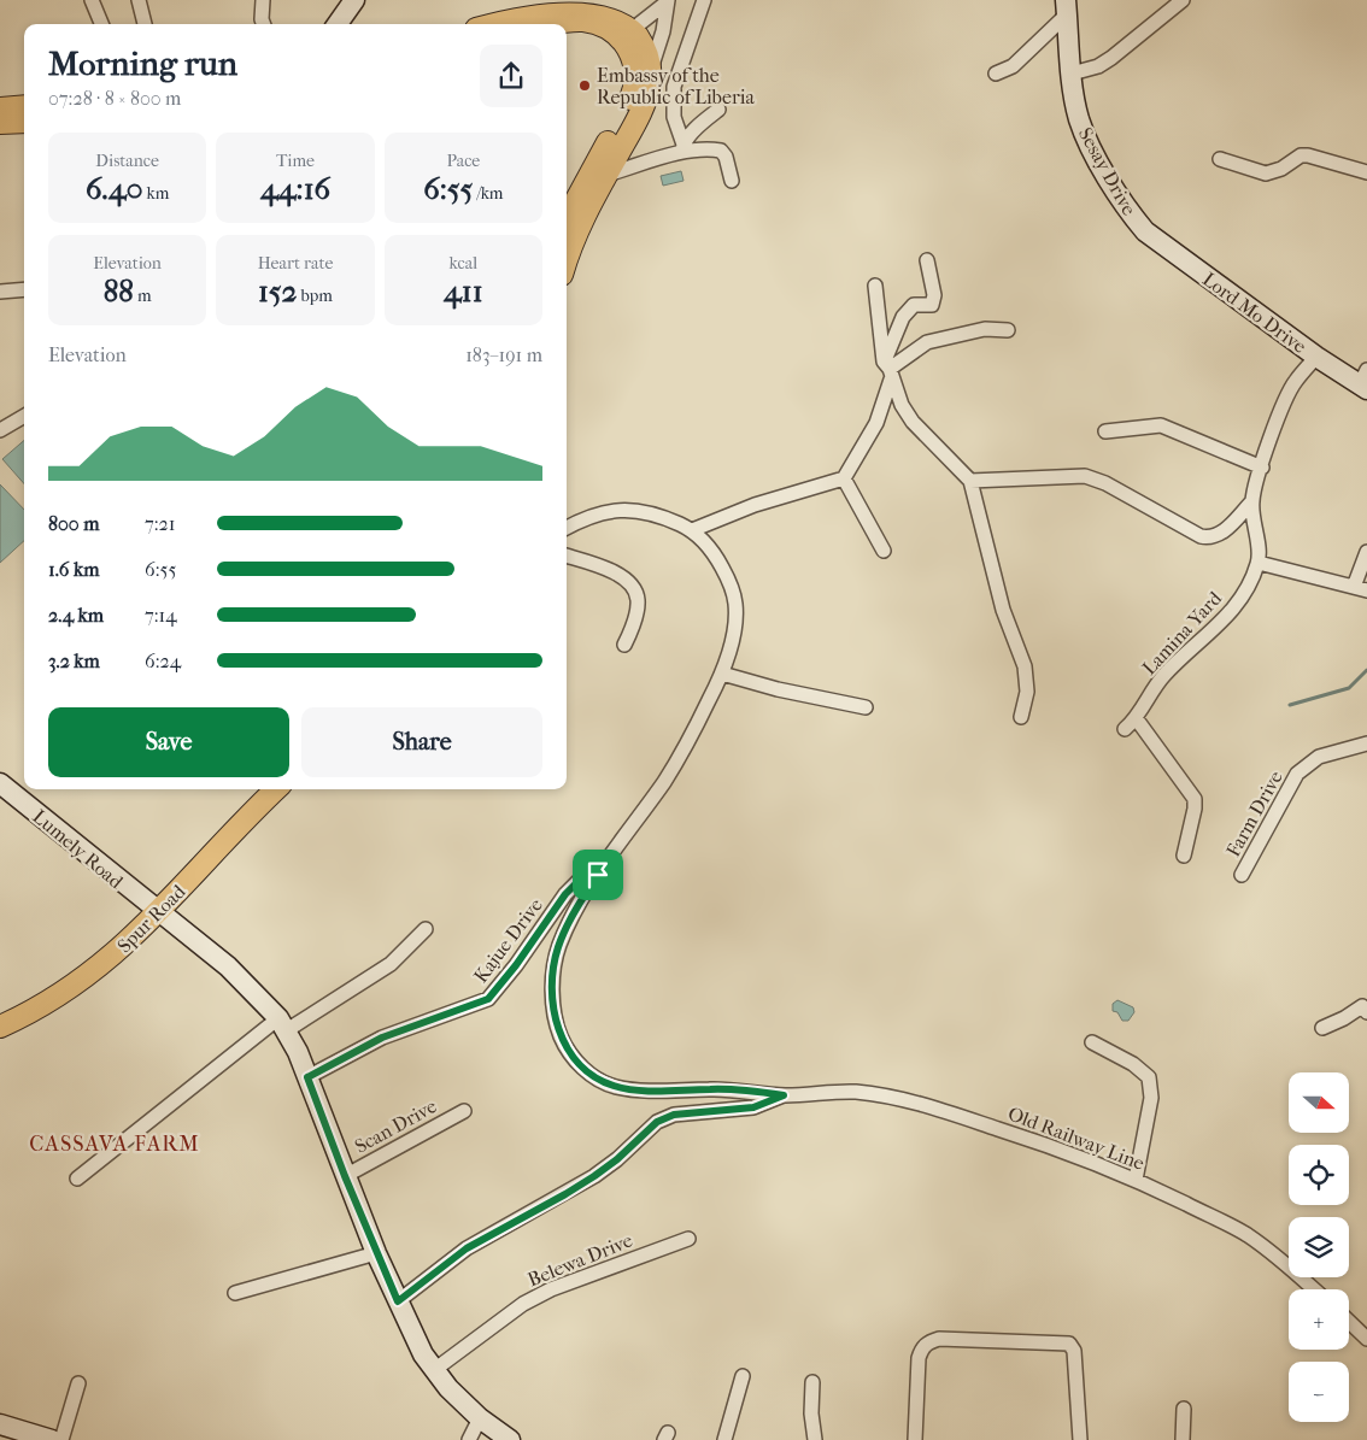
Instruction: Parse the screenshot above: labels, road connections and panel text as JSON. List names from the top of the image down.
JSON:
{
  "streets": {
    "main road": ["Spur Road"],
    "street": [
      "Sesay Drive",
      "Lord Mo Drive",
      "Lamina Yard",
      "Farm Drive",
      "Lumely Road",
      "Kajue Drive",
      "Scan Drive",
      "Old Railway Line",
      "Belewa Drive"
    ]
  },
  "crossings": [
    ["Sesay Drive", "Lord Mo Drive"],
    ["Lumely Road", "Spur Road"],
    ["Kajue Drive", "Old Railway Line"]
  ],
  "districts": ["CASSAVA FARM"],
  "places": ["Embassy of the Republic of Liberia"],
  "north": "right",
  "page": {
    "heading": ["Morning run", "07:28 · 8 × 800 m"],
    "stats": [
      ["Distance", "6.40 km"],
      ["Time", "44:16"],
      ["Pace", "6:55 /km"],
      ["Elevation", "88 m"],
      ["Heart rate", "152 bpm"],
      ["kcal", "411"]
    ],
    "chart": ["Elevation", "183–191 m"],
    "list": [
      {
        "name": "800 m",
        "note": "7:21"
      },
      {
        "name": "1.6 km",
        "note": "6:55"
      },
      {
        "name": "2.4 km",
        "note": "7:14"
      },
      {
        "name": "3.2 km",
        "note": "6:24"
      }
    ],
    "buttons": ["Save", "Share"],
    "map_buttons": ["+", "−"]
  }
}
